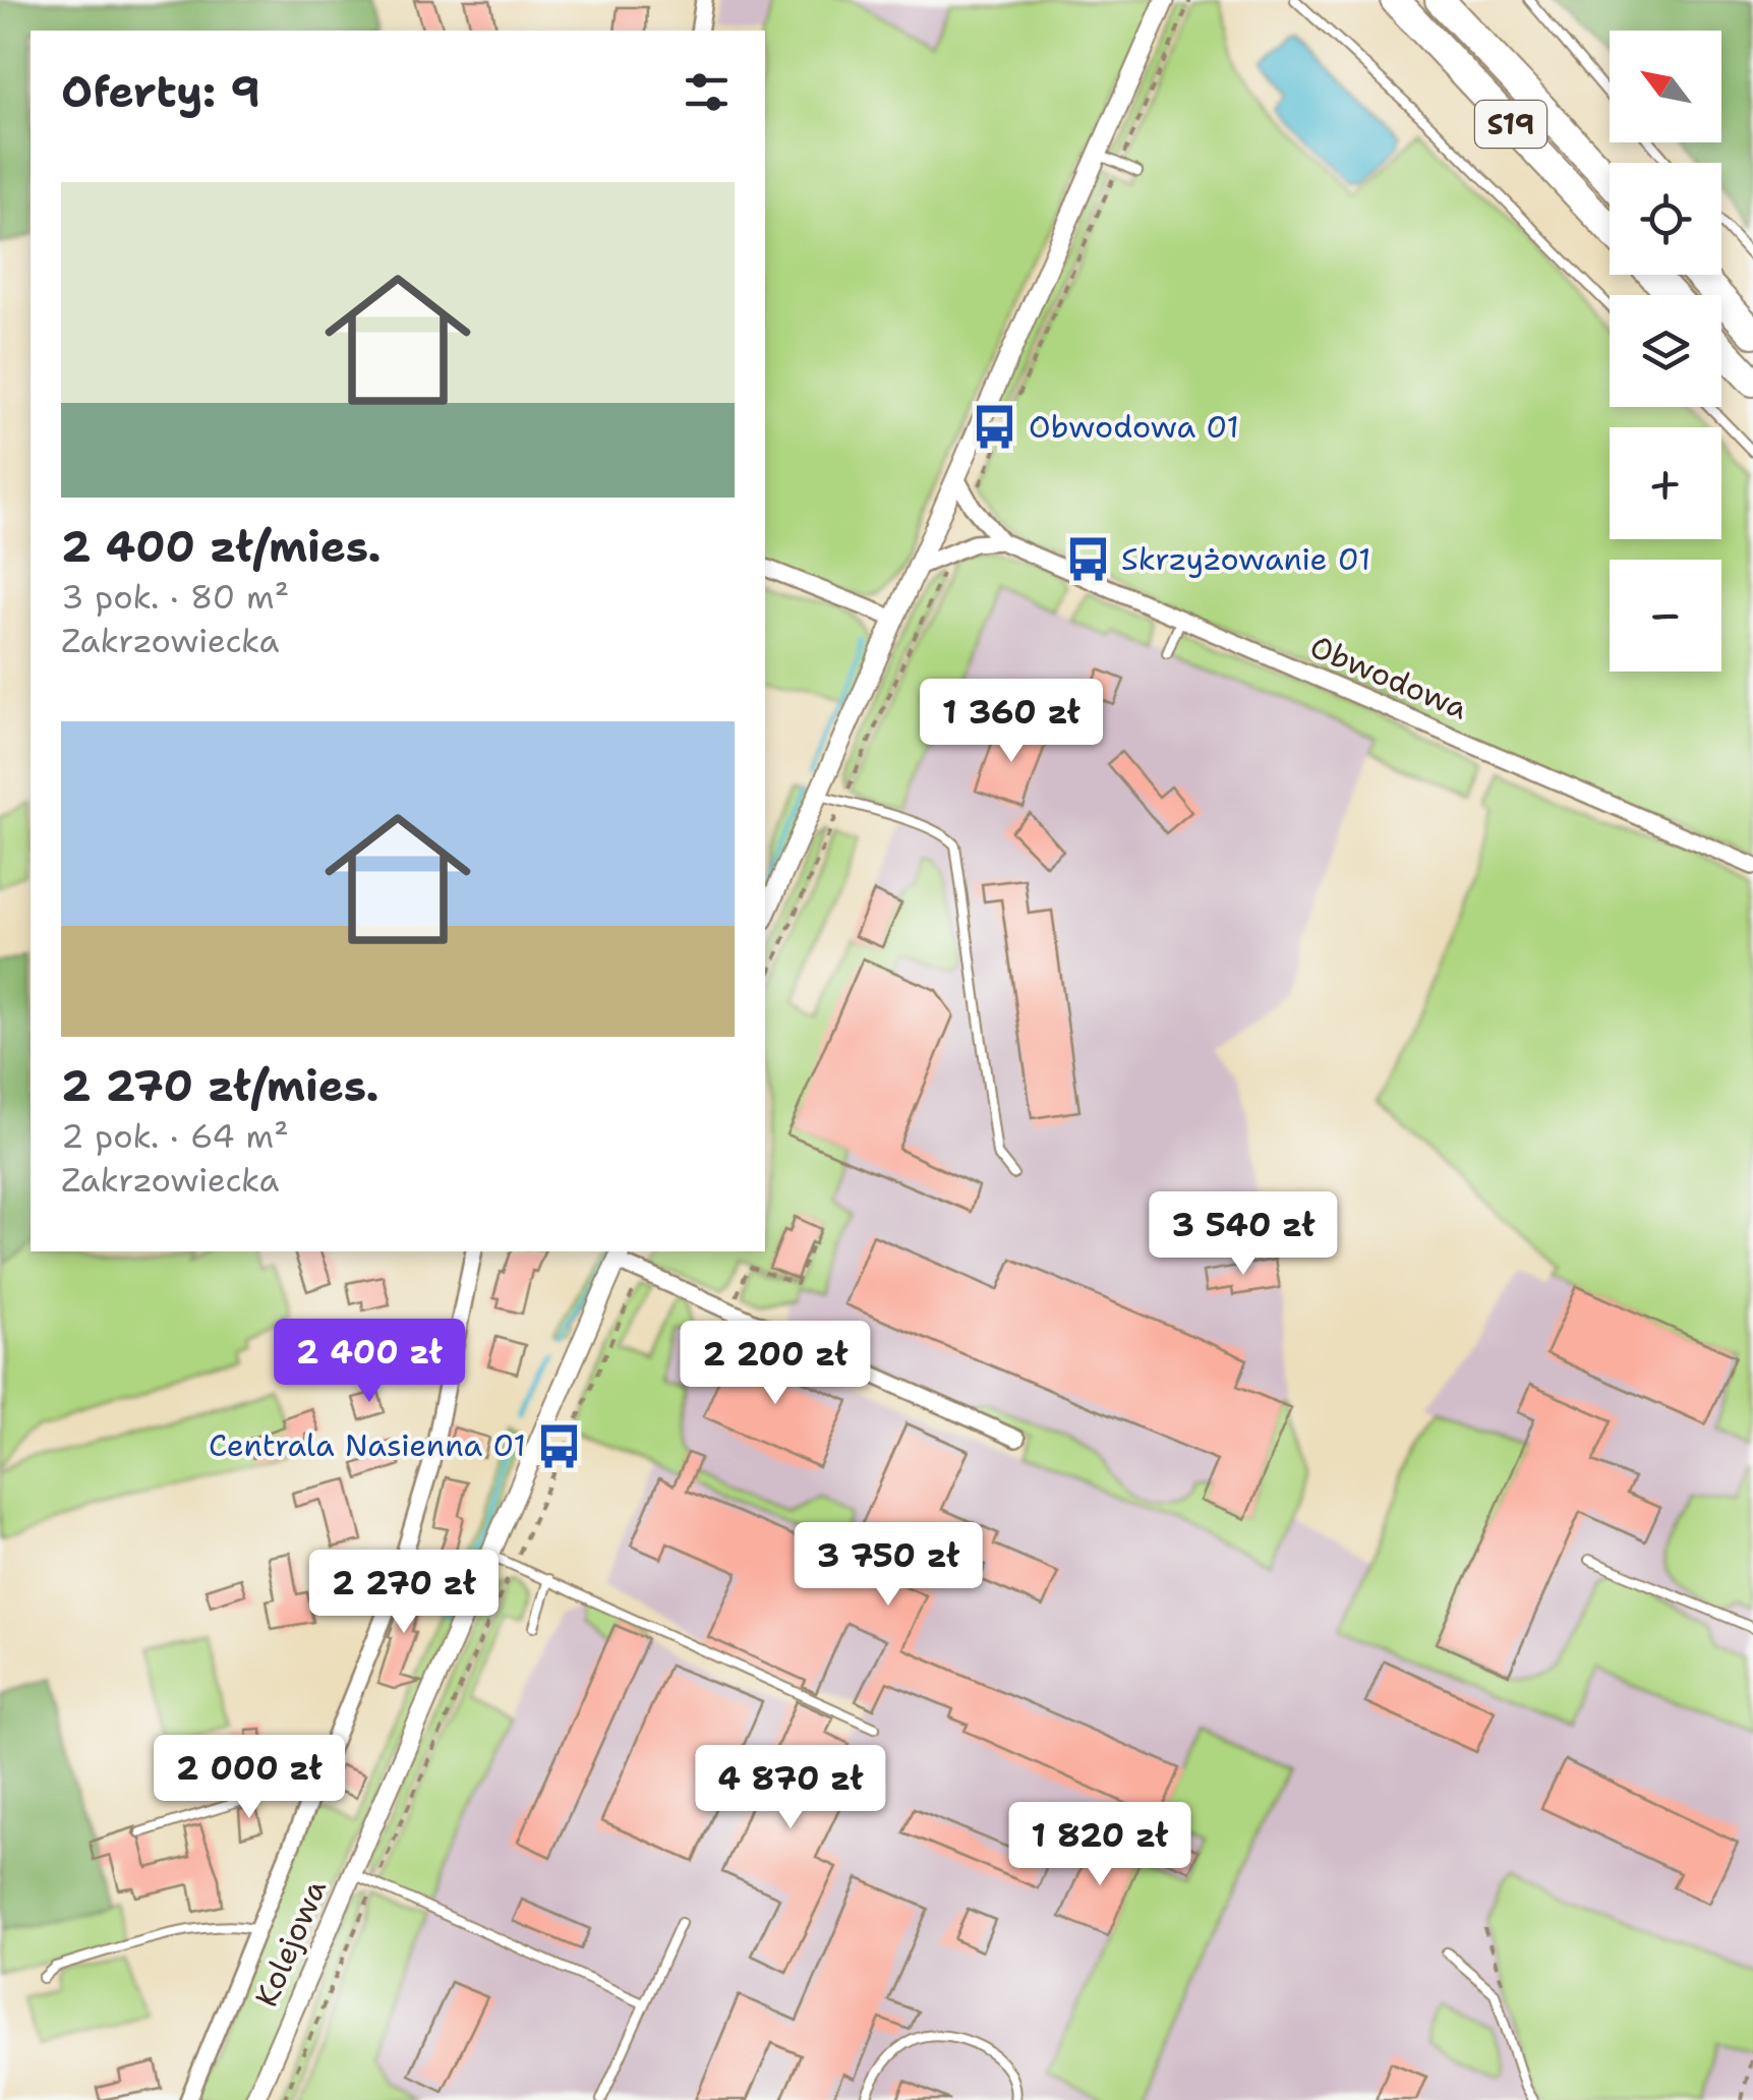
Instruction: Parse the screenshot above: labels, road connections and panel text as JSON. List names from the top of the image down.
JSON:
{
  "streets": {
    "highway": ["S19"],
    "street": ["Obwodowa", "Kolejowa"]
  },
  "places": {
    "bus stop": ["Obwodowa 01", "Skrzyżowanie 01", "Centrala Nasienna 01"]
  },
  "north": "top left",
  "page": {
    "map_buttons": ["+", "−"],
    "heading": "Oferty: 9",
    "list": [
      {
        "name": "2 400 zł/mies.",
        "note": "3 pok. · 80 m² · Zakrzowiecka"
      },
      {
        "name": "2 270 zł/mies.",
        "note": "2 pok. · 64 m² · Zakrzowiecka"
      }
    ],
    "price": [
      "1 360 zł",
      "3 540 zł",
      "2 400 zł",
      "2 200 zł",
      "3 750 zł",
      "2 270 zł",
      "2 000 zł",
      "4 870 zł",
      "1 820 zł"
    ]
  }
}
